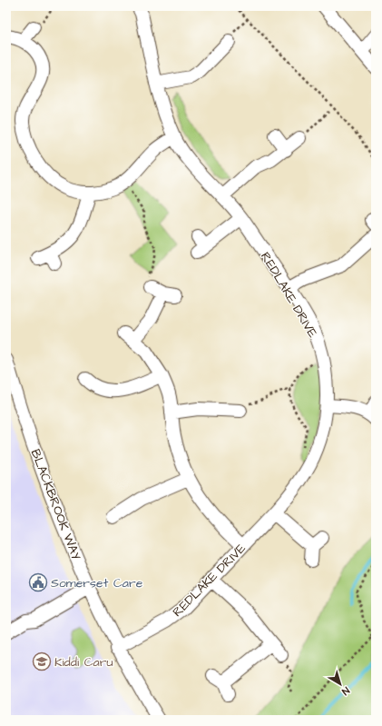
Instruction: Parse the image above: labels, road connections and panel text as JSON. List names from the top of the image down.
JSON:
{
  "streets": {
    "street": ["REDLAKE DRIVE", "BLACKBROOK WAY"]
  },
  "crossings": [
    ["REDLAKE DRIVE", "BLACKBROOK WAY"]
  ],
  "places": {
    "public building": ["Somerset Care"],
    "school or university": ["Kiddi Caru"]
  },
  "north": "bottom right"
}
